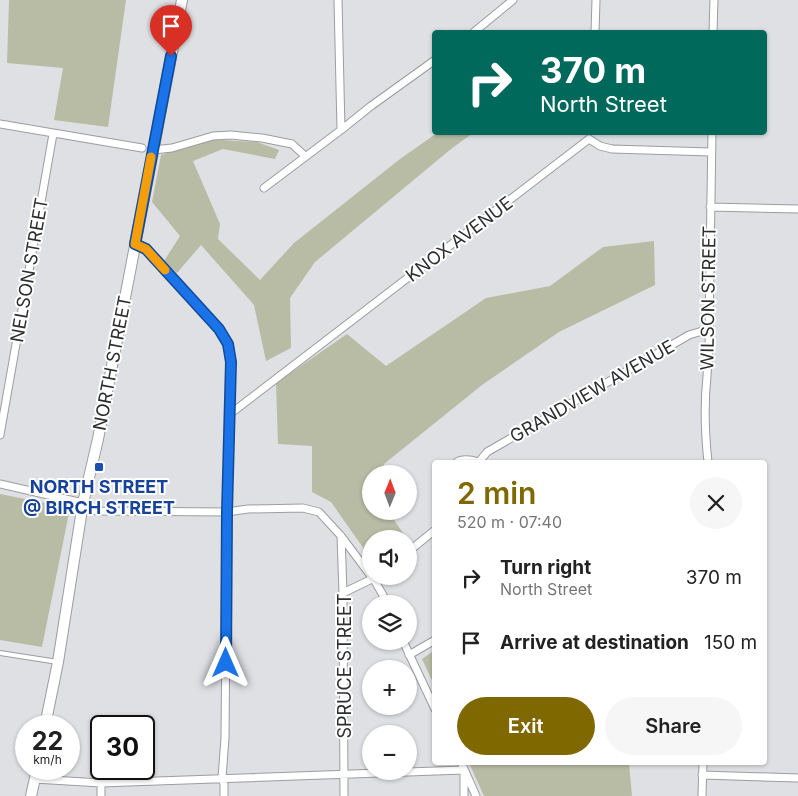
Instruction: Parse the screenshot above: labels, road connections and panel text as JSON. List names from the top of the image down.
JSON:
{
  "streets": {
    "main road": ["NORTH STREET"],
    "street": [
      "KNOX AVENUE",
      "NELSON STREET",
      "WILSON STREET",
      "GRANDVIEW AVENUE",
      "SPRUCE STREET"
    ]
  },
  "crossings": [
    ["KNOX AVENUE", "WILSON STREET"],
    ["WILSON STREET", "GRANDVIEW AVENUE"]
  ],
  "places": {
    "transit": ["NORTH STREET @ BIRCH STREET"]
  },
  "north": "top",
  "page": {
    "turn": ["370 m", "North Street"],
    "heading": ["2 min", "520 m · 07:40"],
    "map_buttons": ["+", "−"],
    "list": [
      {
        "name": "Turn right",
        "note": "North Street",
        "value": "370 m"
      },
      {
        "name": "Arrive at destination",
        "value": "150 m"
      }
    ],
    "buttons": ["Exit", "Share"],
    "speed": "22 km/h",
    "limit": "30"
  }
}
